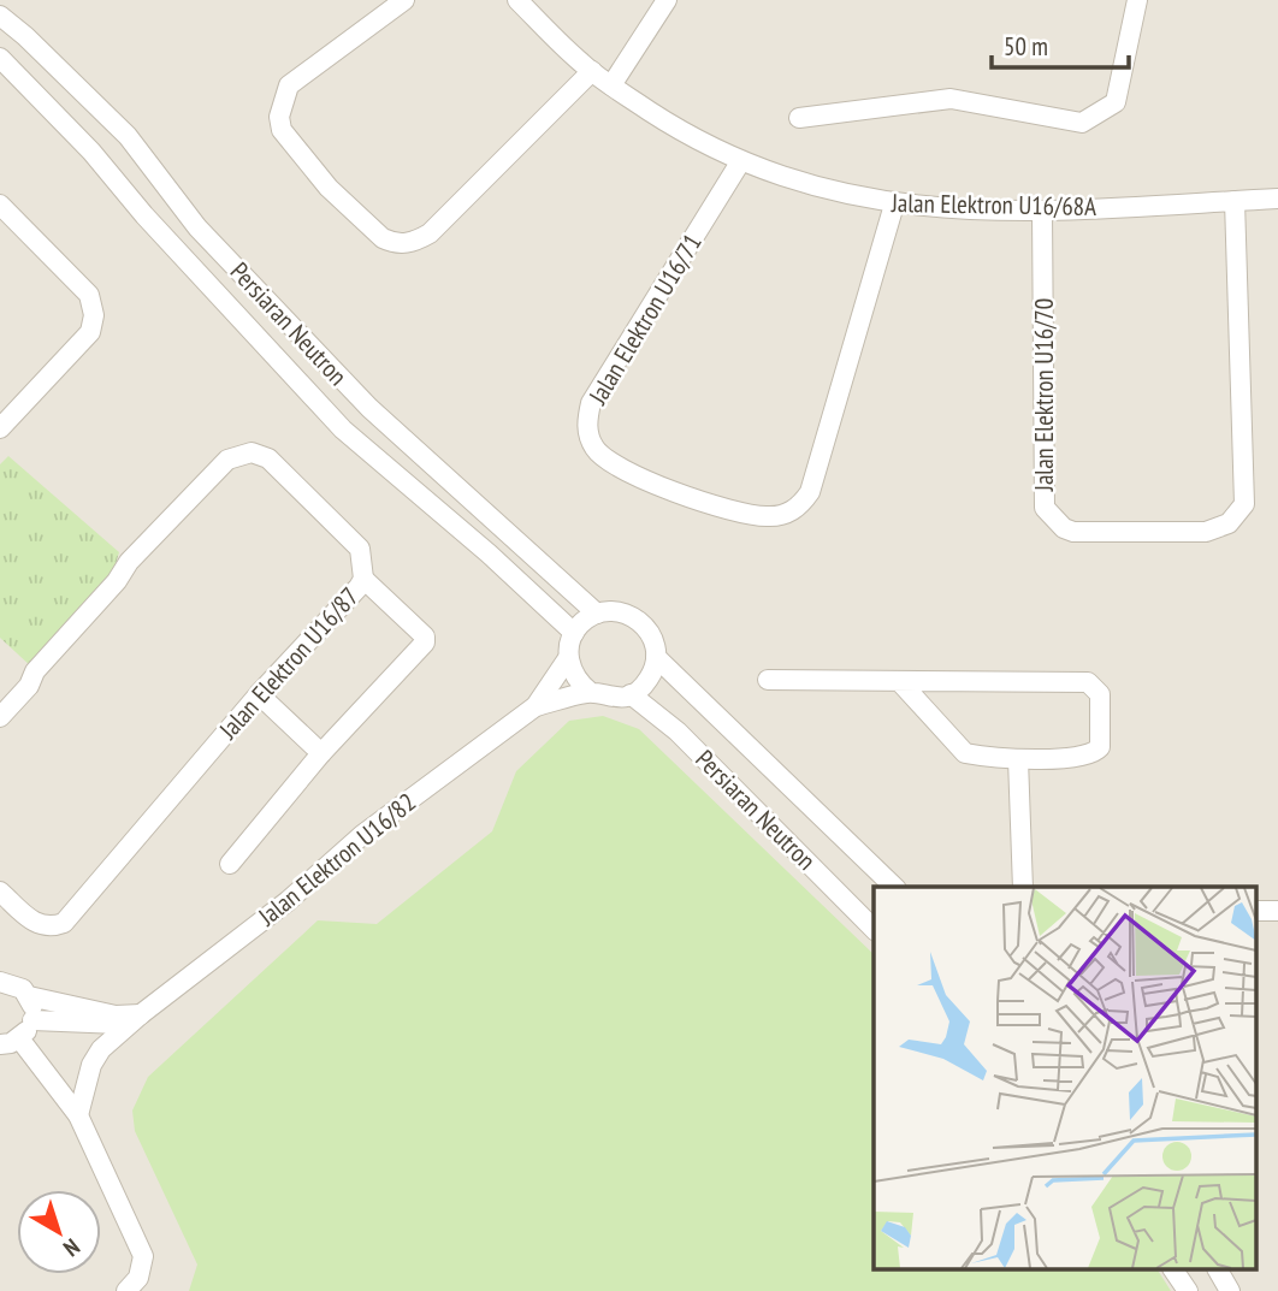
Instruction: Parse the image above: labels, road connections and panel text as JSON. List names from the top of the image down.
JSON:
{
  "streets": {
    "street": [
      "Jalan Elektron U16/68A",
      "Jalan Elektron U16/71",
      "Persiaran Neutron",
      "Jalan Elektron U16/70",
      "Jalan Elektron U16/87",
      "Jalan Elektron U16/82"
    ]
  },
  "crossings": [
    ["Jalan Elektron U16/68A", "Jalan Elektron U16/71"],
    ["Jalan Elektron U16/68A", "Jalan Elektron U16/70"]
  ],
  "scale_bar": "50 m",
  "north": "bottom right"
}
